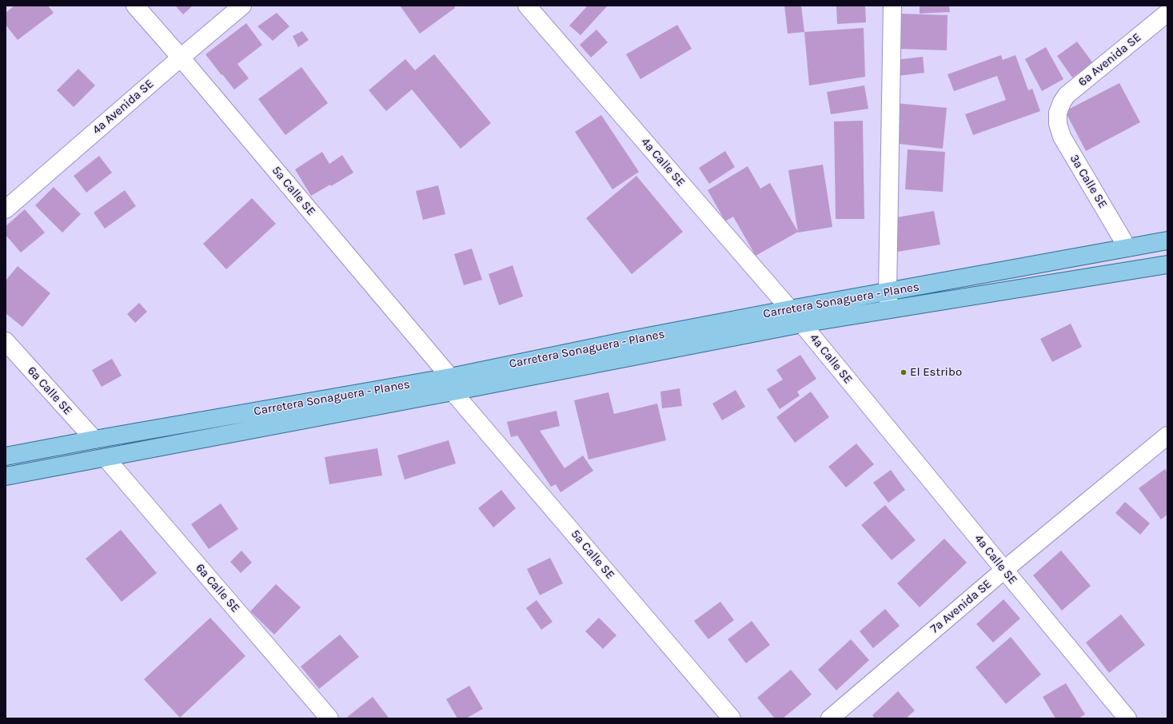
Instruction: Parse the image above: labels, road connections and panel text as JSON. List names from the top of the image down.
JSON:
{
  "streets": {
    "main road": ["Carretera Sonaguera - Planes"],
    "street": [
      "6a Avenida SE",
      "4a Avenida SE",
      "4a Calle SE",
      "3a Calle SE",
      "5a Calle SE",
      "6a Calle SE",
      "7a Avenida SE"
    ]
  },
  "crossings": [
    ["6a Avenida SE", "3a Calle SE"],
    ["4a Avenida SE", "5a Calle SE"],
    ["4a Calle SE", "Carretera Sonaguera - Planes"],
    ["4a Calle SE", "7a Avenida SE"],
    ["3a Calle SE", "Carretera Sonaguera - Planes"],
    ["5a Calle SE", "Carretera Sonaguera - Planes"],
    ["Carretera Sonaguera - Planes", "6a Calle SE"]
  ],
  "places": ["El Estribo"]
}
